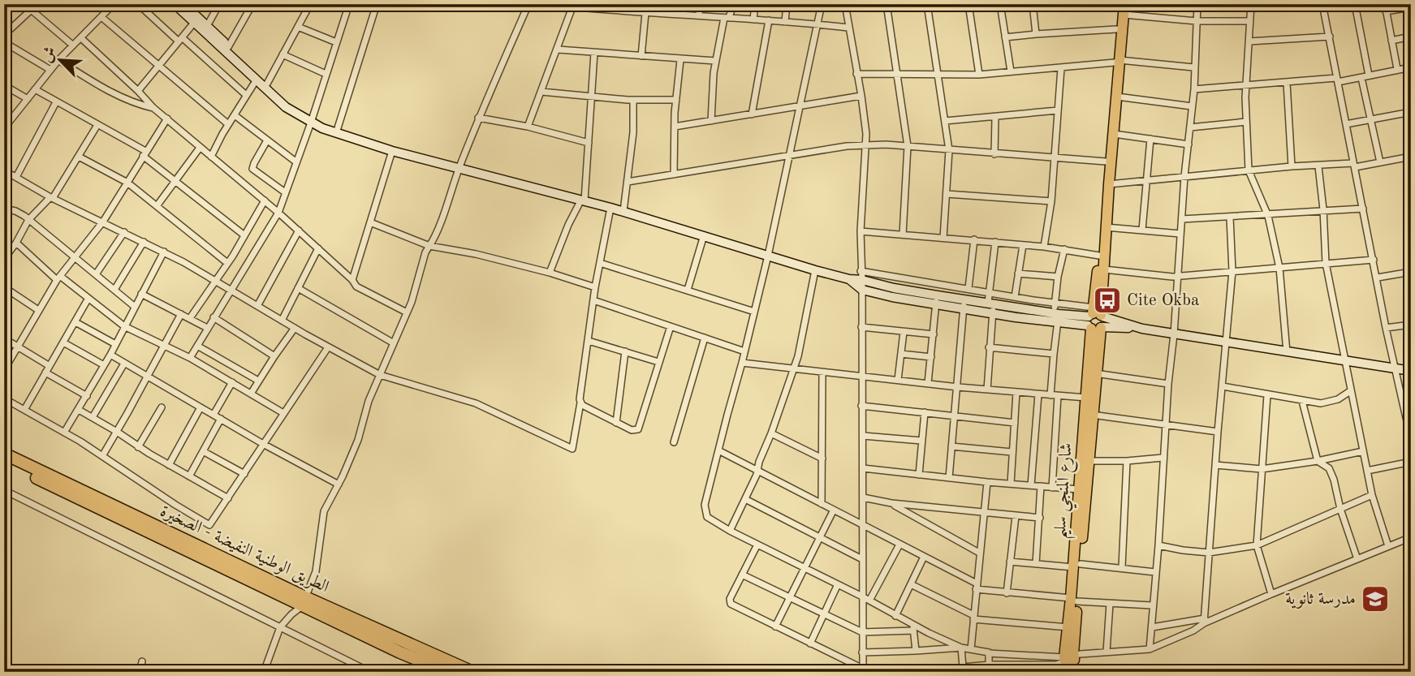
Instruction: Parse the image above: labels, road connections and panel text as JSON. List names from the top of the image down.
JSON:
{
  "streets": {
    "highway": ["الطريق الوطنية النفيضة - الصخيرة"],
    "main road": ["شارع المنجي سليم"]
  },
  "places": {
    "bus stop": ["Cite Okba"],
    "school or university": ["مدرسة ثانوية"]
  },
  "north": "top left"
}
